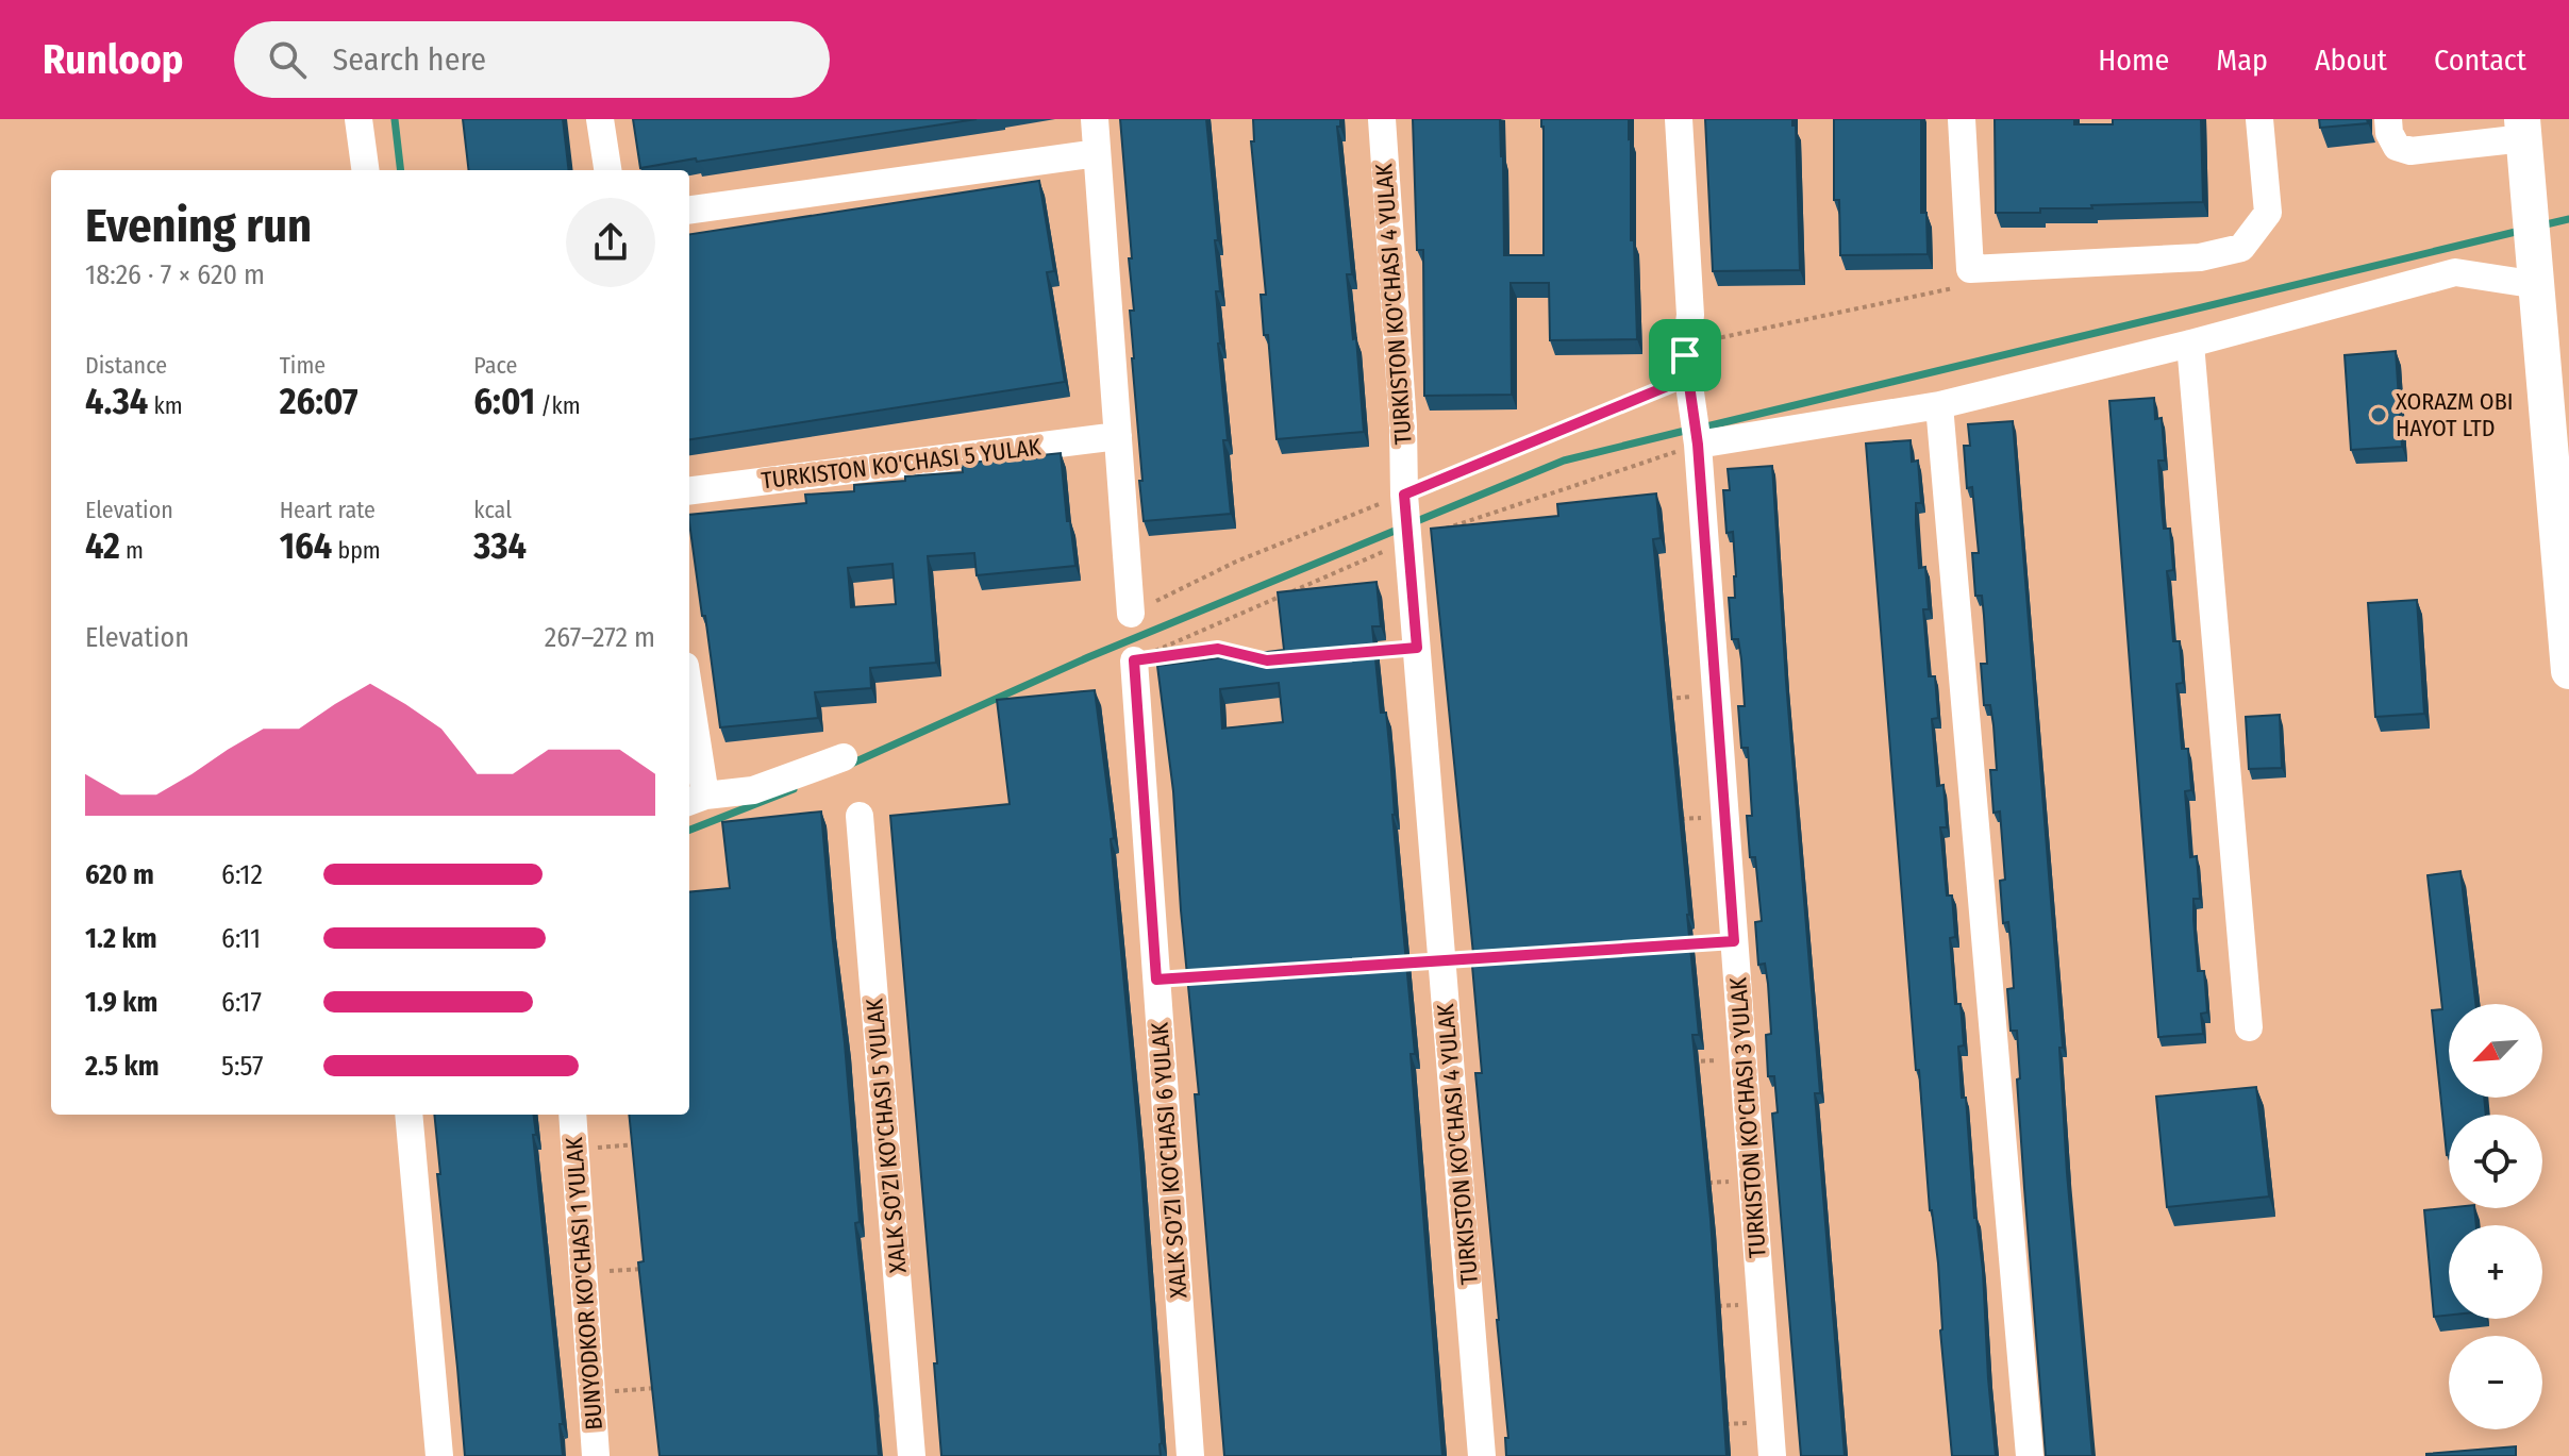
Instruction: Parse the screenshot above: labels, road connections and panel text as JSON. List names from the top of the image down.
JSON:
{
  "streets": {
    "street": [
      "TURKISTON KO'CHASI 4 YULAK",
      "TURKISTON KO'CHASI 5 YULAK",
      "TURKISTON KO'CHASI 3 YULAK",
      "XALK SO'ZI KO'CHASI 5 YULAK",
      "XALK SO'ZI KO'CHASI 6 YULAK",
      "BUNYODKOR KO'CHASI 1 YULAK"
    ]
  },
  "places": ["XORAZM OBI HAYOT LTD"],
  "north": "bottom left",
  "page": {
    "header": "Runloop",
    "search": "Search here",
    "nav": [
      "Home",
      "Map",
      "About",
      "Contact"
    ],
    "heading": ["Evening run", "18:26 · 7 × 620 m"],
    "stats": [
      ["Distance", "4.34 km"],
      ["Time", "26:07"],
      ["Pace", "6:01 /km"],
      ["Elevation", "42 m"],
      ["Heart rate", "164 bpm"],
      ["kcal", "334"]
    ],
    "chart": ["Elevation", "267–272 m"],
    "list": [
      {
        "name": "620 m",
        "note": "6:12"
      },
      {
        "name": "1.2 km",
        "note": "6:11"
      },
      {
        "name": "1.9 km",
        "note": "6:17"
      },
      {
        "name": "2.5 km",
        "note": "5:57"
      }
    ],
    "map_buttons": ["+", "−"]
  }
}
